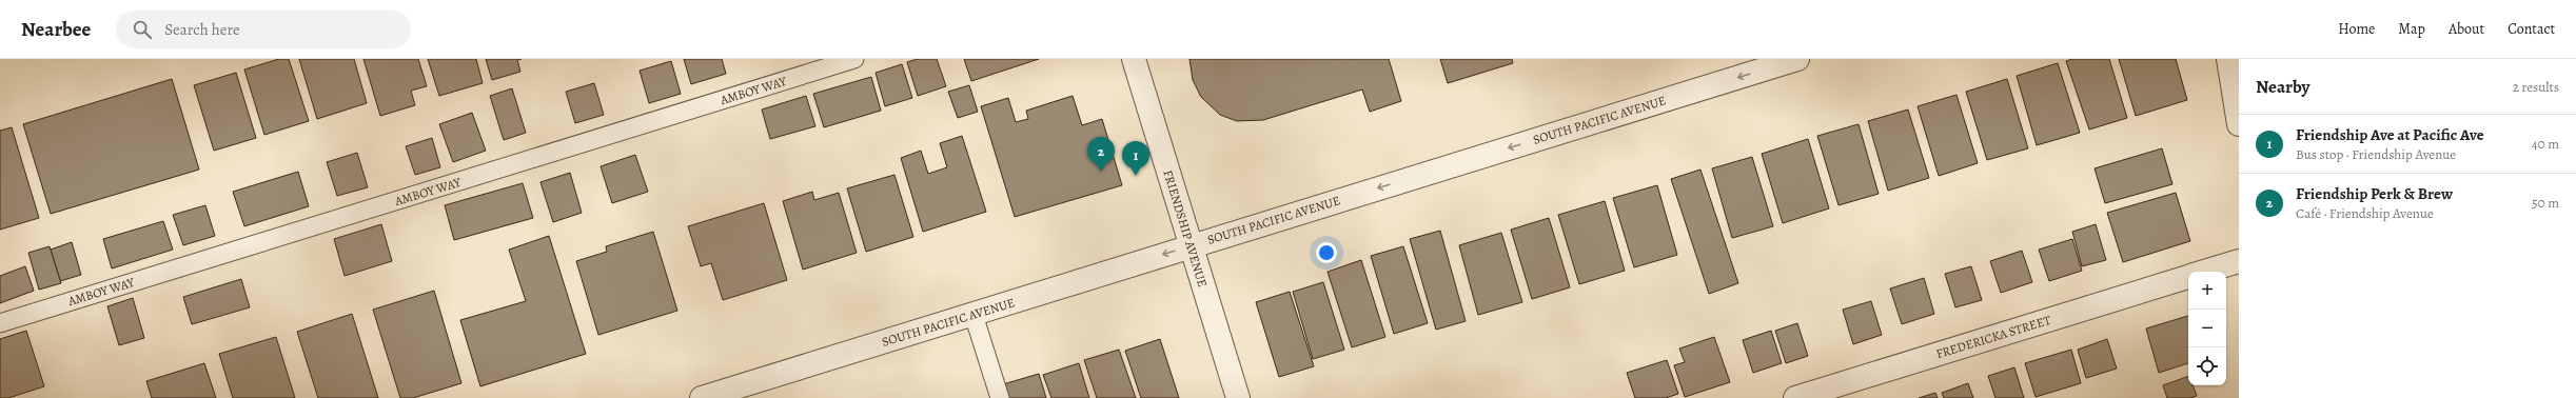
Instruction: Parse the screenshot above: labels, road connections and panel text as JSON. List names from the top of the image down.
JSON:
{
  "streets": {
    "street": ["SOUTH PACIFIC AVENUE", "FRIENDSHIP AVENUE", "FREDERICKA STREET"],
    "lane": ["AMBOY WAY"]
  },
  "crossings": [
    ["SOUTH PACIFIC AVENUE", "FRIENDSHIP AVENUE"]
  ],
  "one_way": ["SOUTH PACIFIC AVENUE"],
  "page": {
    "header": "Nearbee",
    "search": "Search here",
    "nav": [
      "Home",
      "Map",
      "About",
      "Contact"
    ],
    "heading": ["Nearby", "2 results"],
    "list": [
      {
        "mark": "1",
        "name": "Friendship Ave at Pacific Ave",
        "note": "Bus stop · Friendship Avenue",
        "value": "40 m"
      },
      {
        "mark": "2",
        "name": "Friendship Perk & Brew",
        "note": "Café · Friendship Avenue",
        "value": "50 m"
      }
    ],
    "pins": ["2", "1"],
    "map_buttons": ["+", "−"]
  }
}
